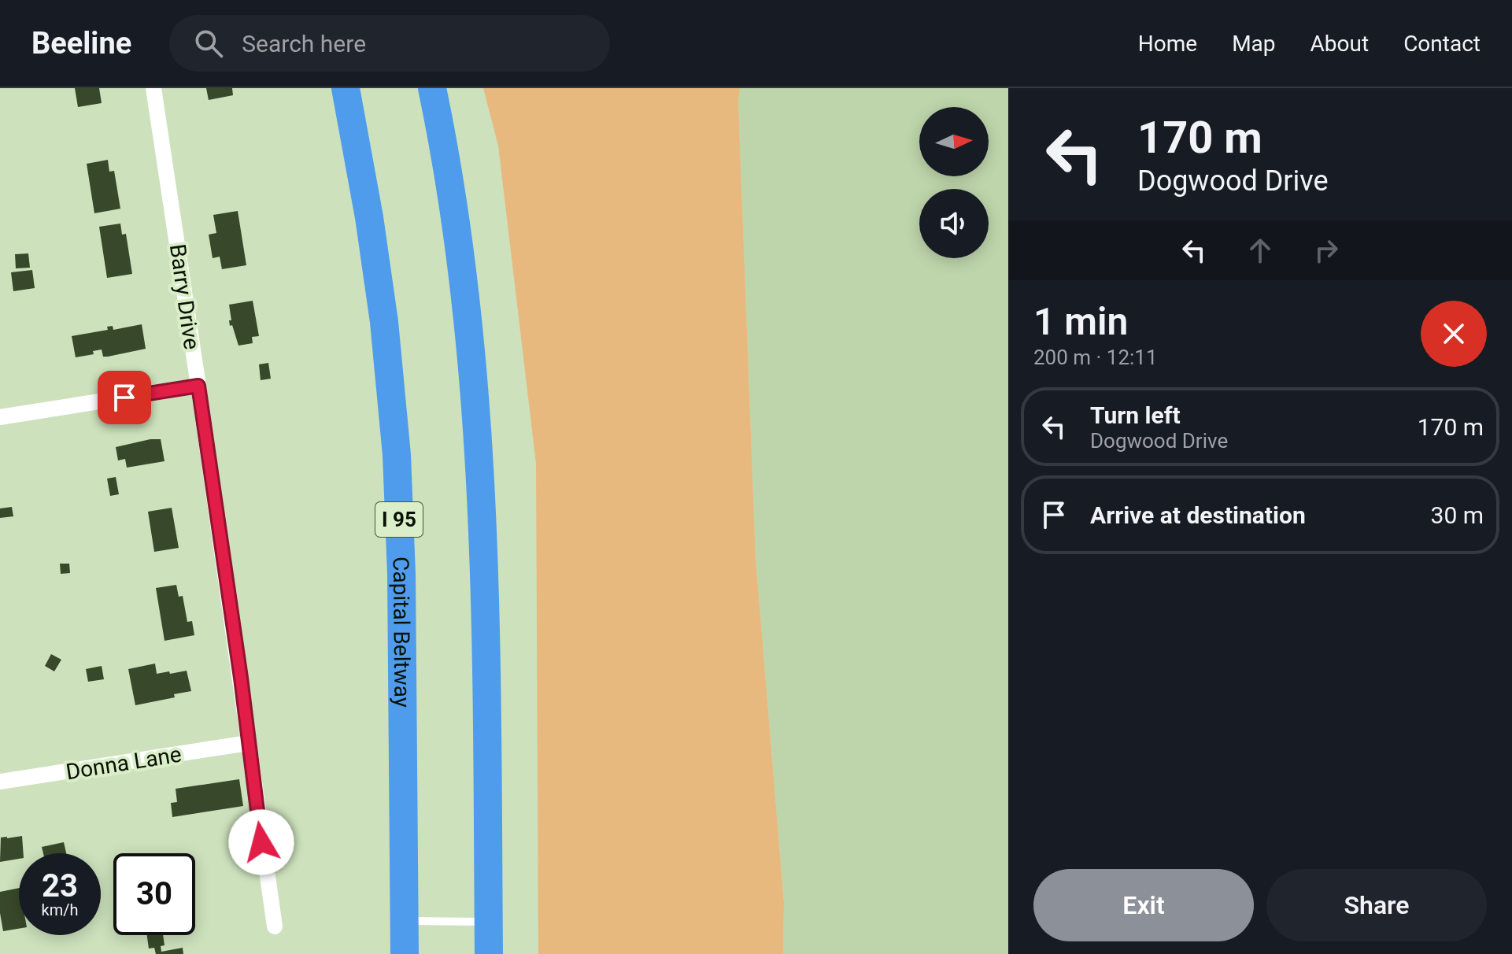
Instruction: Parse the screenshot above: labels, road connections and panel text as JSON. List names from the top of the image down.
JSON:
{
  "streets": {
    "highway": ["I 95", "Capital Beltway"],
    "street": ["Barry Drive", "Donna Lane"]
  },
  "crossings": [
    ["Barry Drive", "Donna Lane"]
  ],
  "north": "right",
  "page": {
    "header": "Beeline",
    "search": "Search here",
    "nav": [
      "Home",
      "Map",
      "About",
      "Contact"
    ],
    "turn": ["170 m", "Dogwood Drive"],
    "heading": ["1 min", "200 m · 12:11"],
    "list": [
      {
        "name": "Turn left",
        "note": "Dogwood Drive",
        "value": "170 m"
      },
      {
        "name": "Arrive at destination",
        "value": "30 m"
      }
    ],
    "speed": "23 km/h",
    "limit": "30",
    "buttons": ["Exit", "Share"]
  }
}
